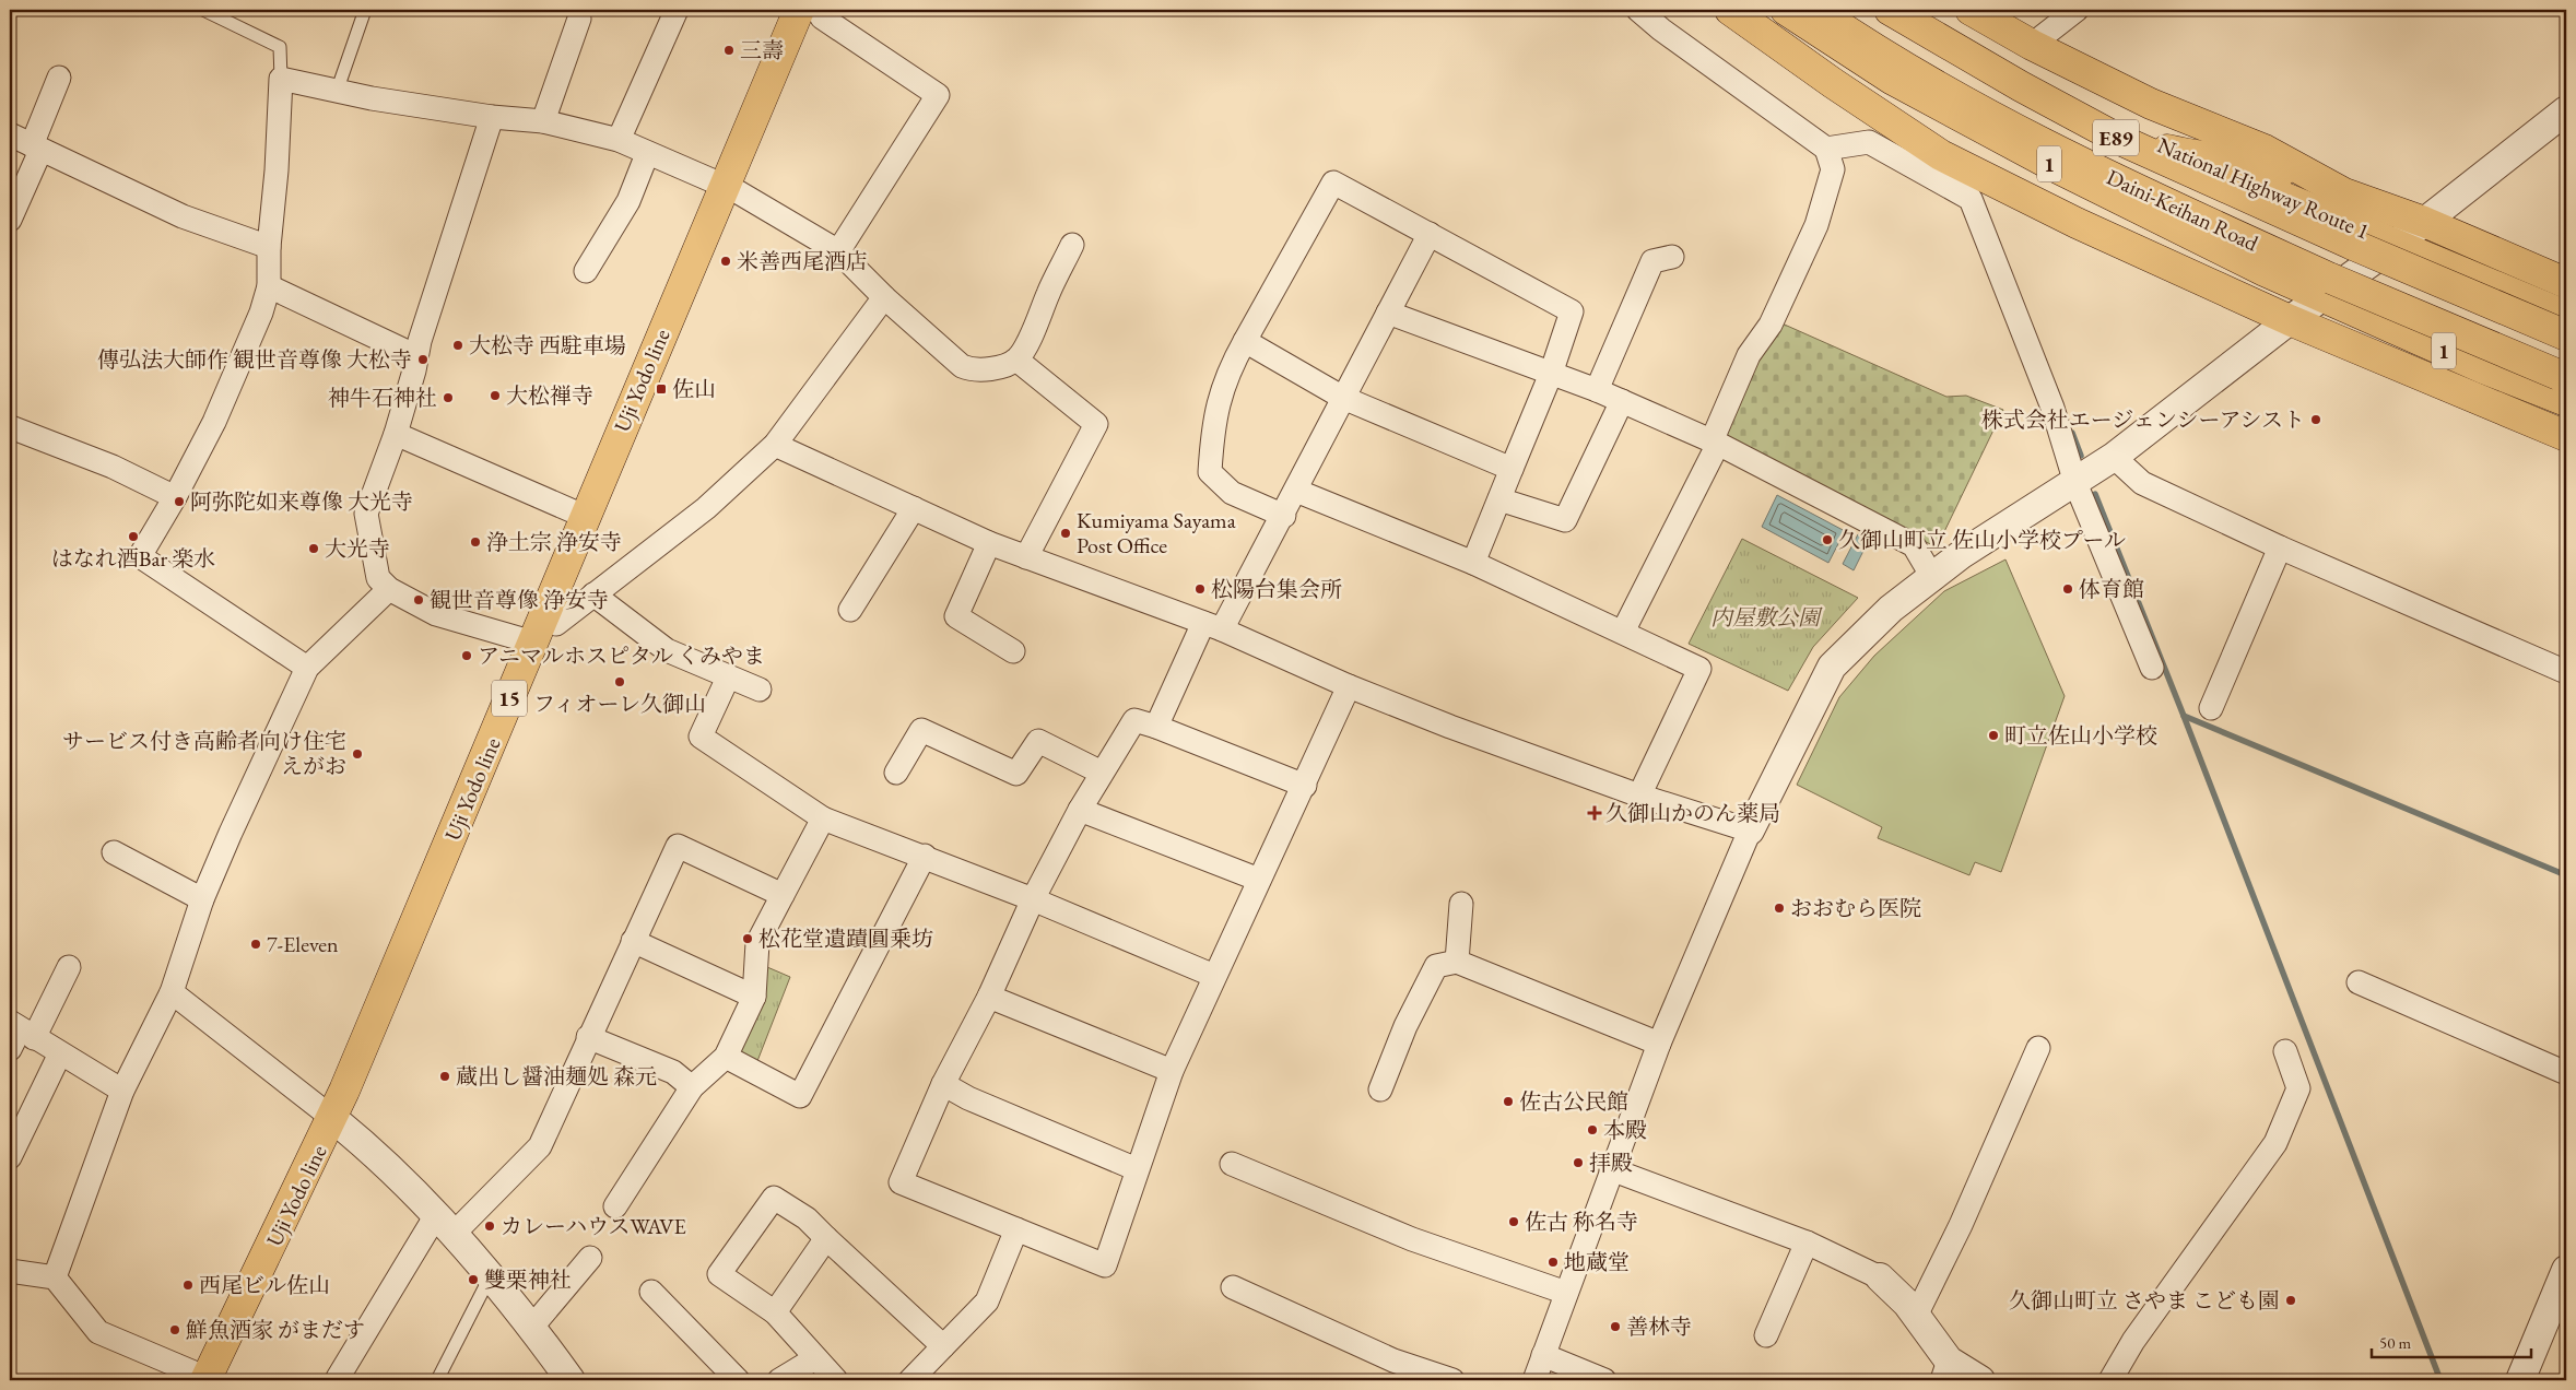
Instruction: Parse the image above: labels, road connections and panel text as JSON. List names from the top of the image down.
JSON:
{
  "streets": {
    "main road": [
      "E89",
      "1",
      "National Highway Route 1",
      "Daini-Keihan Road",
      "Uji Yodo line",
      "15"
    ]
  },
  "parks": ["内屋敷公園"],
  "places": {
    "other": [
      "三壽",
      "米善西尾酒店",
      "大松寺 西駐車場",
      "傳弘法大師作 観世音尊像 大松寺",
      "大松禅寺",
      "神牛石神社",
      "株式会社エージェンシーアシスト",
      "阿弥陀如来尊像 大光寺",
      "Kumiyama Sayama Post Office",
      "はなれ酒Bar 楽水",
      "久御山町立 佐山小学校プール",
      "浄土宗 浄安寺",
      "大光寺",
      "松陽台集会所",
      "体育館",
      "観世音尊像 浄安寺",
      "アニマルホスピタル くみやま",
      "フィオーレ久御山",
      "町立佐山小学校",
      "サービス付き高齢者向け住宅 えがお",
      "おおむら医院",
      "松花堂遺蹟圓乗坊",
      "7-Eleven",
      "蔵出し醤油麺処 森元",
      "佐古公民館",
      "本殿",
      "拝殿",
      "佐古 称名寺",
      "カレーハウスWAVE",
      "地蔵堂",
      "雙栗神社",
      "西尾ビル佐山",
      "久御山町立 さやま こども園",
      "善林寺",
      "鮮魚酒家 がまだす"
    ],
    "transit": ["佐山"],
    "health": ["久御山かのん薬局"]
  },
  "scale_bar": "50 m"
}
